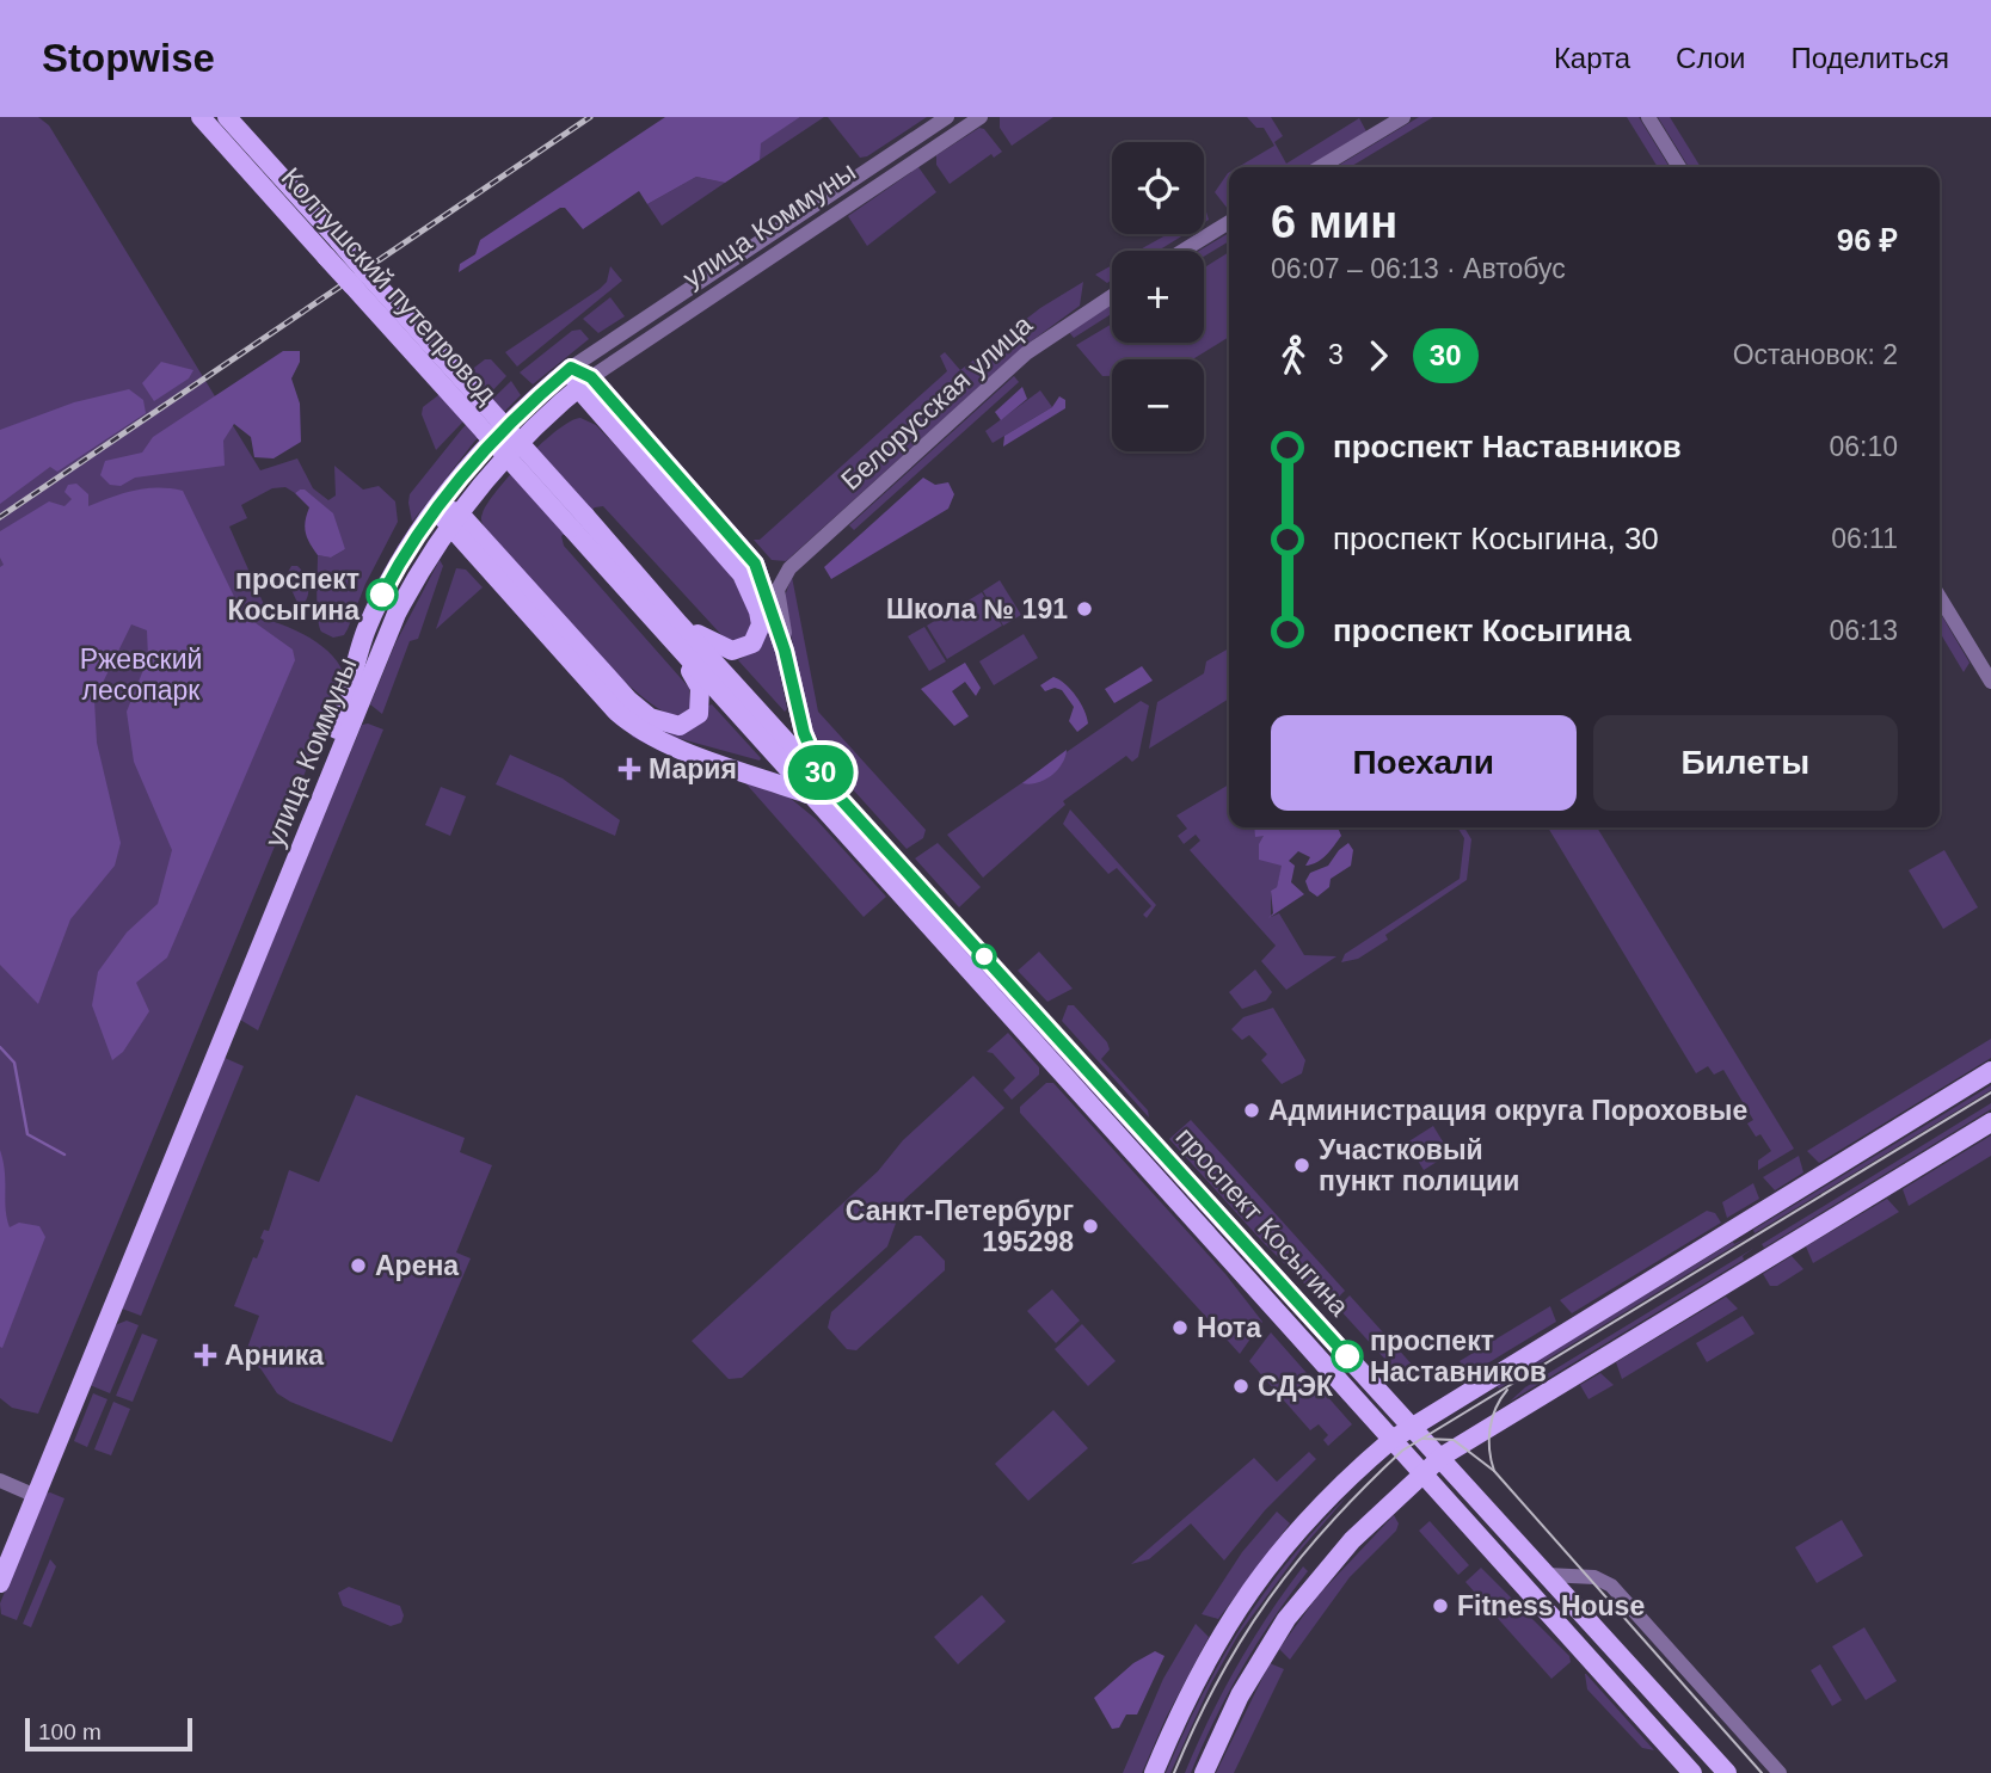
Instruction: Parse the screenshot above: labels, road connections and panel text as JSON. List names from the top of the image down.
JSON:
{
  "streets": {
    "main road": ["улица Коммуны", "Колтушский путепровод", "проспект Косыгина"],
    "street": ["Белорусская улица"]
  },
  "crossings": [
    ["улица Коммуны", "проспект Косыгина"],
    ["Колтушский путепровод", "проспект Косыгина"]
  ],
  "parks": ["Ржевский лесопарк"],
  "places": {
    "other": [
      "проспект Косыгина",
      "Школа № 191",
      "Администрация округа Пороховые",
      "Участковый пункт полиции",
      "Санкт-Петербург 195298",
      "Арена",
      "Нота",
      "проспект Наставников",
      "СДЭК",
      "Fitness House"
    ],
    "health": ["Мария", "Арника"]
  },
  "lines": ["bus line 30"],
  "scale_bar": "100 m",
  "page": {
    "header": "Stopwise",
    "nav": ["Карта", "Слои", "Поделиться"],
    "on_map": "30",
    "map_buttons": ["+", "−"],
    "heading": ["6 мин", "06:07 – 06:13 · Автобус", "96 ₽"],
    "legs": ["3", "30", "Остановок: 2"],
    "list": [
      {
        "name": "проспект Наставников",
        "value": "06:10"
      },
      {
        "name": "проспект Косыгина, 30",
        "value": "06:11"
      },
      {
        "name": "проспект Косыгина",
        "value": "06:13"
      }
    ],
    "buttons": ["Поехали", "Билеты"],
    "scale": "100 m"
  }
}
